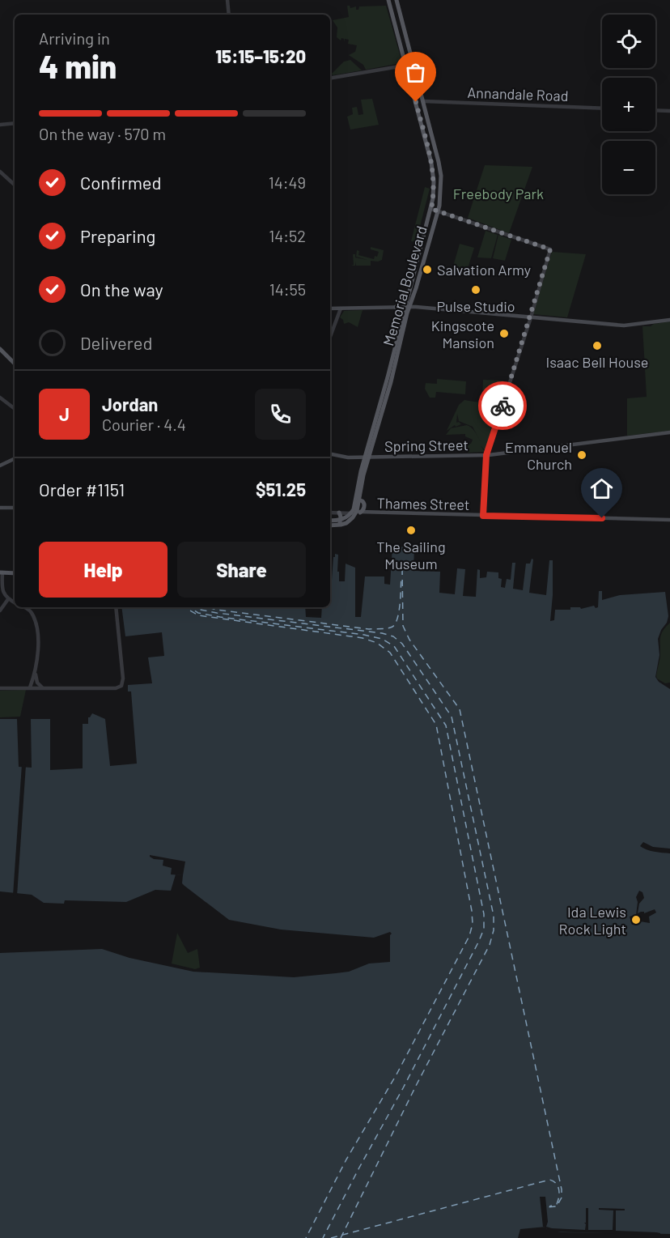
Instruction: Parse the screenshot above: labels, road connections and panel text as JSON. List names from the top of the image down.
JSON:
{
  "streets": {
    "main road": ["Memorial Boulevard", "Spring Street", "Thames Street"],
    "street": ["Annandale Road"]
  },
  "crossings": [
    ["Annandale Road", "Memorial Boulevard"],
    ["Memorial Boulevard", "Spring Street"]
  ],
  "parks": ["Freebody Park"],
  "places": [
    "Salvation Army",
    "Pulse Studio",
    "Kingscote Mansion",
    "Isaac Bell House",
    "Emmanuel Church",
    "The Sailing Museum",
    "Ida Lewis Rock Light"
  ],
  "page": {
    "map_buttons": ["+", "−"],
    "heading": ["4 min", "Arriving in", "15:15–15:20"],
    "panel": [
      "Jordan",
      "Courier · 4.4",
      "Order #1151",
      "$51.25"
    ],
    "bar": "On the way · 570 m",
    "list": [
      ["Confirmed", "14:49"],
      ["Preparing", "14:52"],
      ["On the way", "14:55"],
      "Delivered"
    ],
    "round": "J",
    "buttons": ["Help", "Share"]
  }
}
